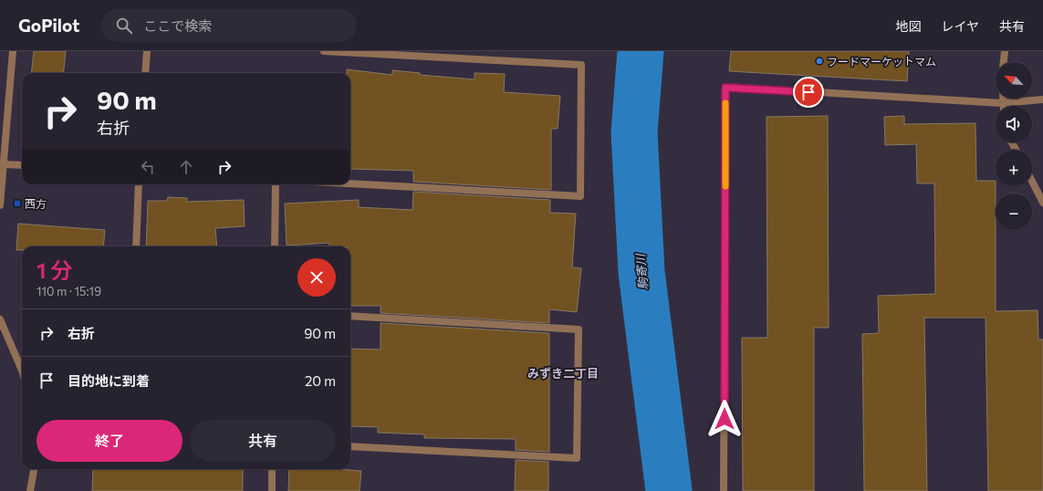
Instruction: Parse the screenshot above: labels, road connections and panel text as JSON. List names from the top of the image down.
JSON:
{
  "districts": ["みずき二丁目"],
  "water": ["駒寄川"],
  "places": {
    "other": ["フードマーケットマム"],
    "transit": ["西方"]
  },
  "north": "top left",
  "page": {
    "header": "GoPilot",
    "search": "ここで検索",
    "nav": ["地図", "レイヤ", "共有"],
    "map_buttons": ["+", "−"],
    "turn": ["90 m", "右折"],
    "heading": ["1 分", "110 m · 15:19"],
    "list": [
      {
        "name": "右折",
        "value": "90 m"
      },
      {
        "name": "目的地に到着",
        "value": "20 m"
      }
    ],
    "buttons": ["終了", "共有"]
  }
}
